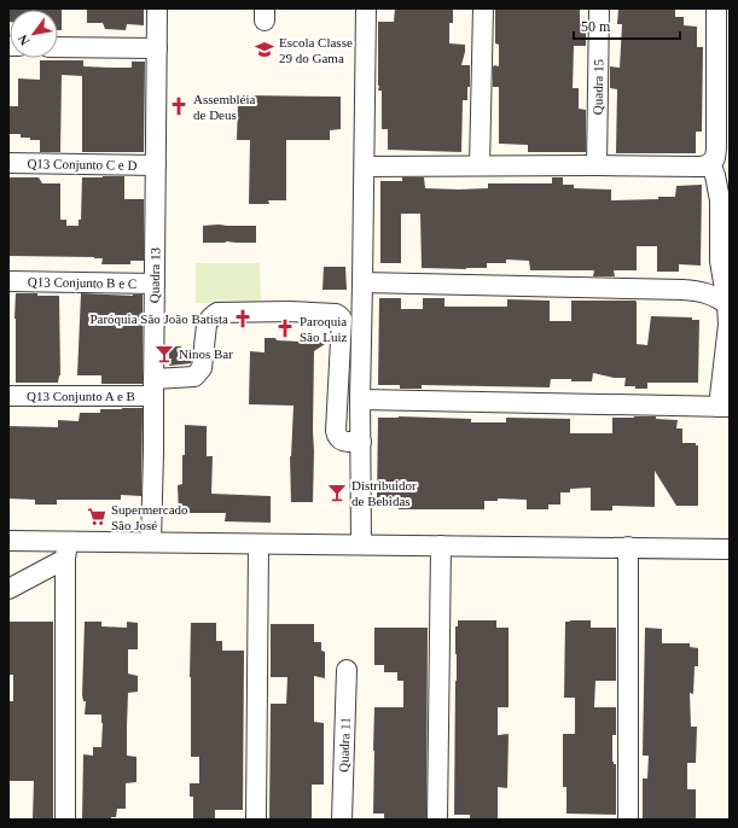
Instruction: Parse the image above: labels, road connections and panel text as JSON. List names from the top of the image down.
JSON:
{
  "streets": {
    "street": [
      "Quadra 15",
      "Q13 Conjunto C e D",
      "Quadra 13",
      "Q13 Conjunto B e C",
      "Q13 Conjunto A e B",
      "Quadra 11"
    ]
  },
  "crossings": [
    ["Q13 Conjunto C e D", "Quadra 13"],
    ["Quadra 13", "Q13 Conjunto B e C"],
    ["Quadra 13", "Q13 Conjunto A e B"]
  ],
  "places": {
    "school or university": ["Escola Classe 29 do Gama"],
    "church": ["Assembléia de Deus", "Paróquia São João Batista", "Paroquia São Luiz"],
    "bar": ["Ninos Bar", "Distribuidor de Bebidas"],
    "supermarket": ["Supermercado São José"]
  },
  "scale_bar": "50 m",
  "north": "bottom left"
}
